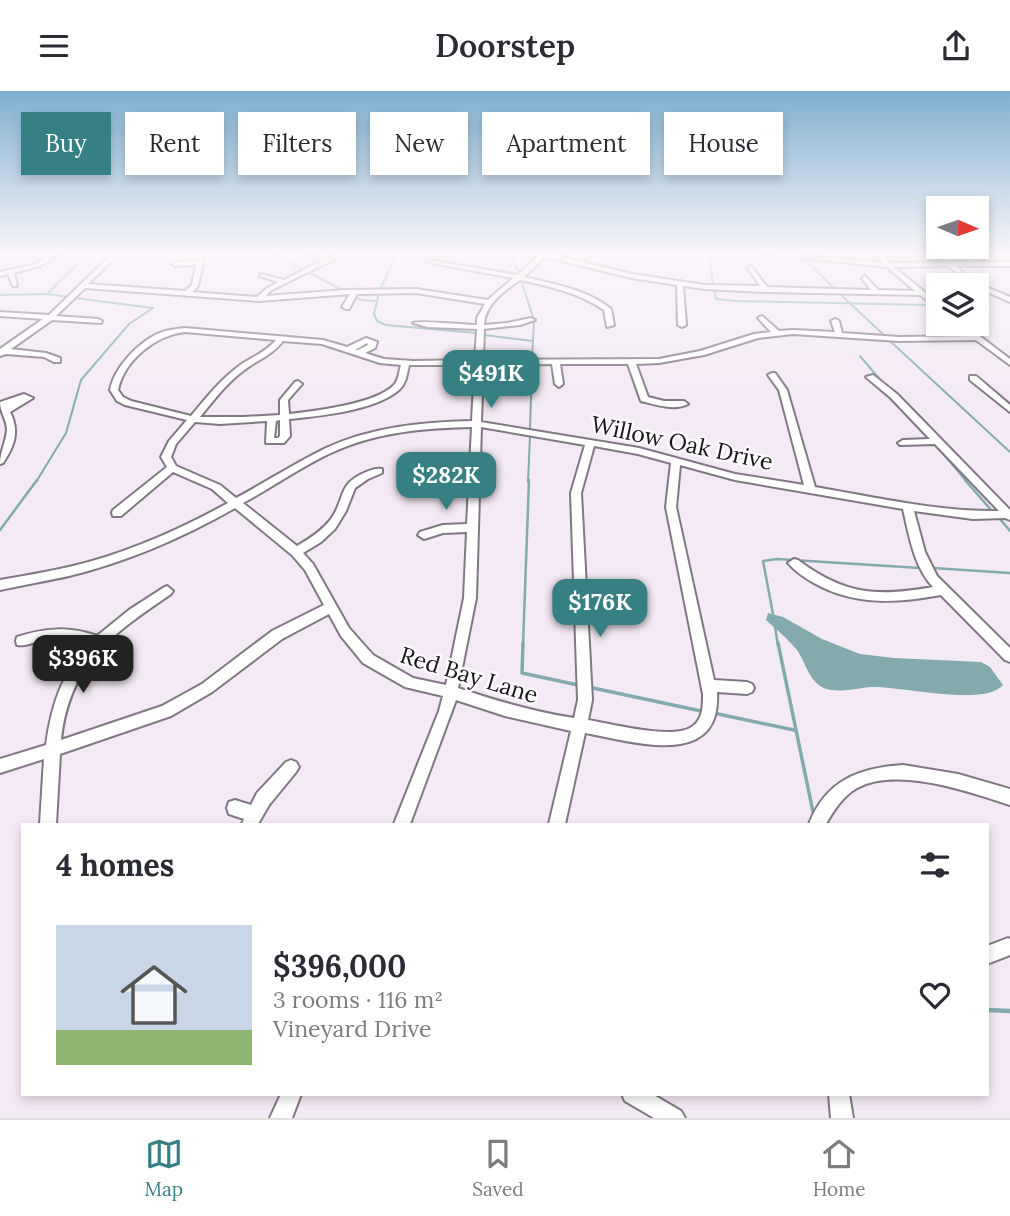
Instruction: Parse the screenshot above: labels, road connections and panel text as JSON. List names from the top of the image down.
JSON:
{
  "streets": {
    "street": ["Willow Oak Drive", "Red Bay Lane"]
  },
  "crossings": [
    ["Willow Oak Drive", "Red Bay Lane"]
  ],
  "north": "right",
  "page": {
    "header": "Doorstep",
    "chip": [
      "Buy",
      "Rent",
      "Filters",
      "New",
      "Apartment",
      "House"
    ],
    "price": [
      "$491K",
      "$282K",
      "$176K",
      "$396K"
    ],
    "heading": "4 homes",
    "list": [
      {
        "name": "$396,000",
        "note": "3 rooms · 116 m² · Vineyard Drive"
      }
    ],
    "tabs": ["Map", "Saved", "Home"]
  }
}
